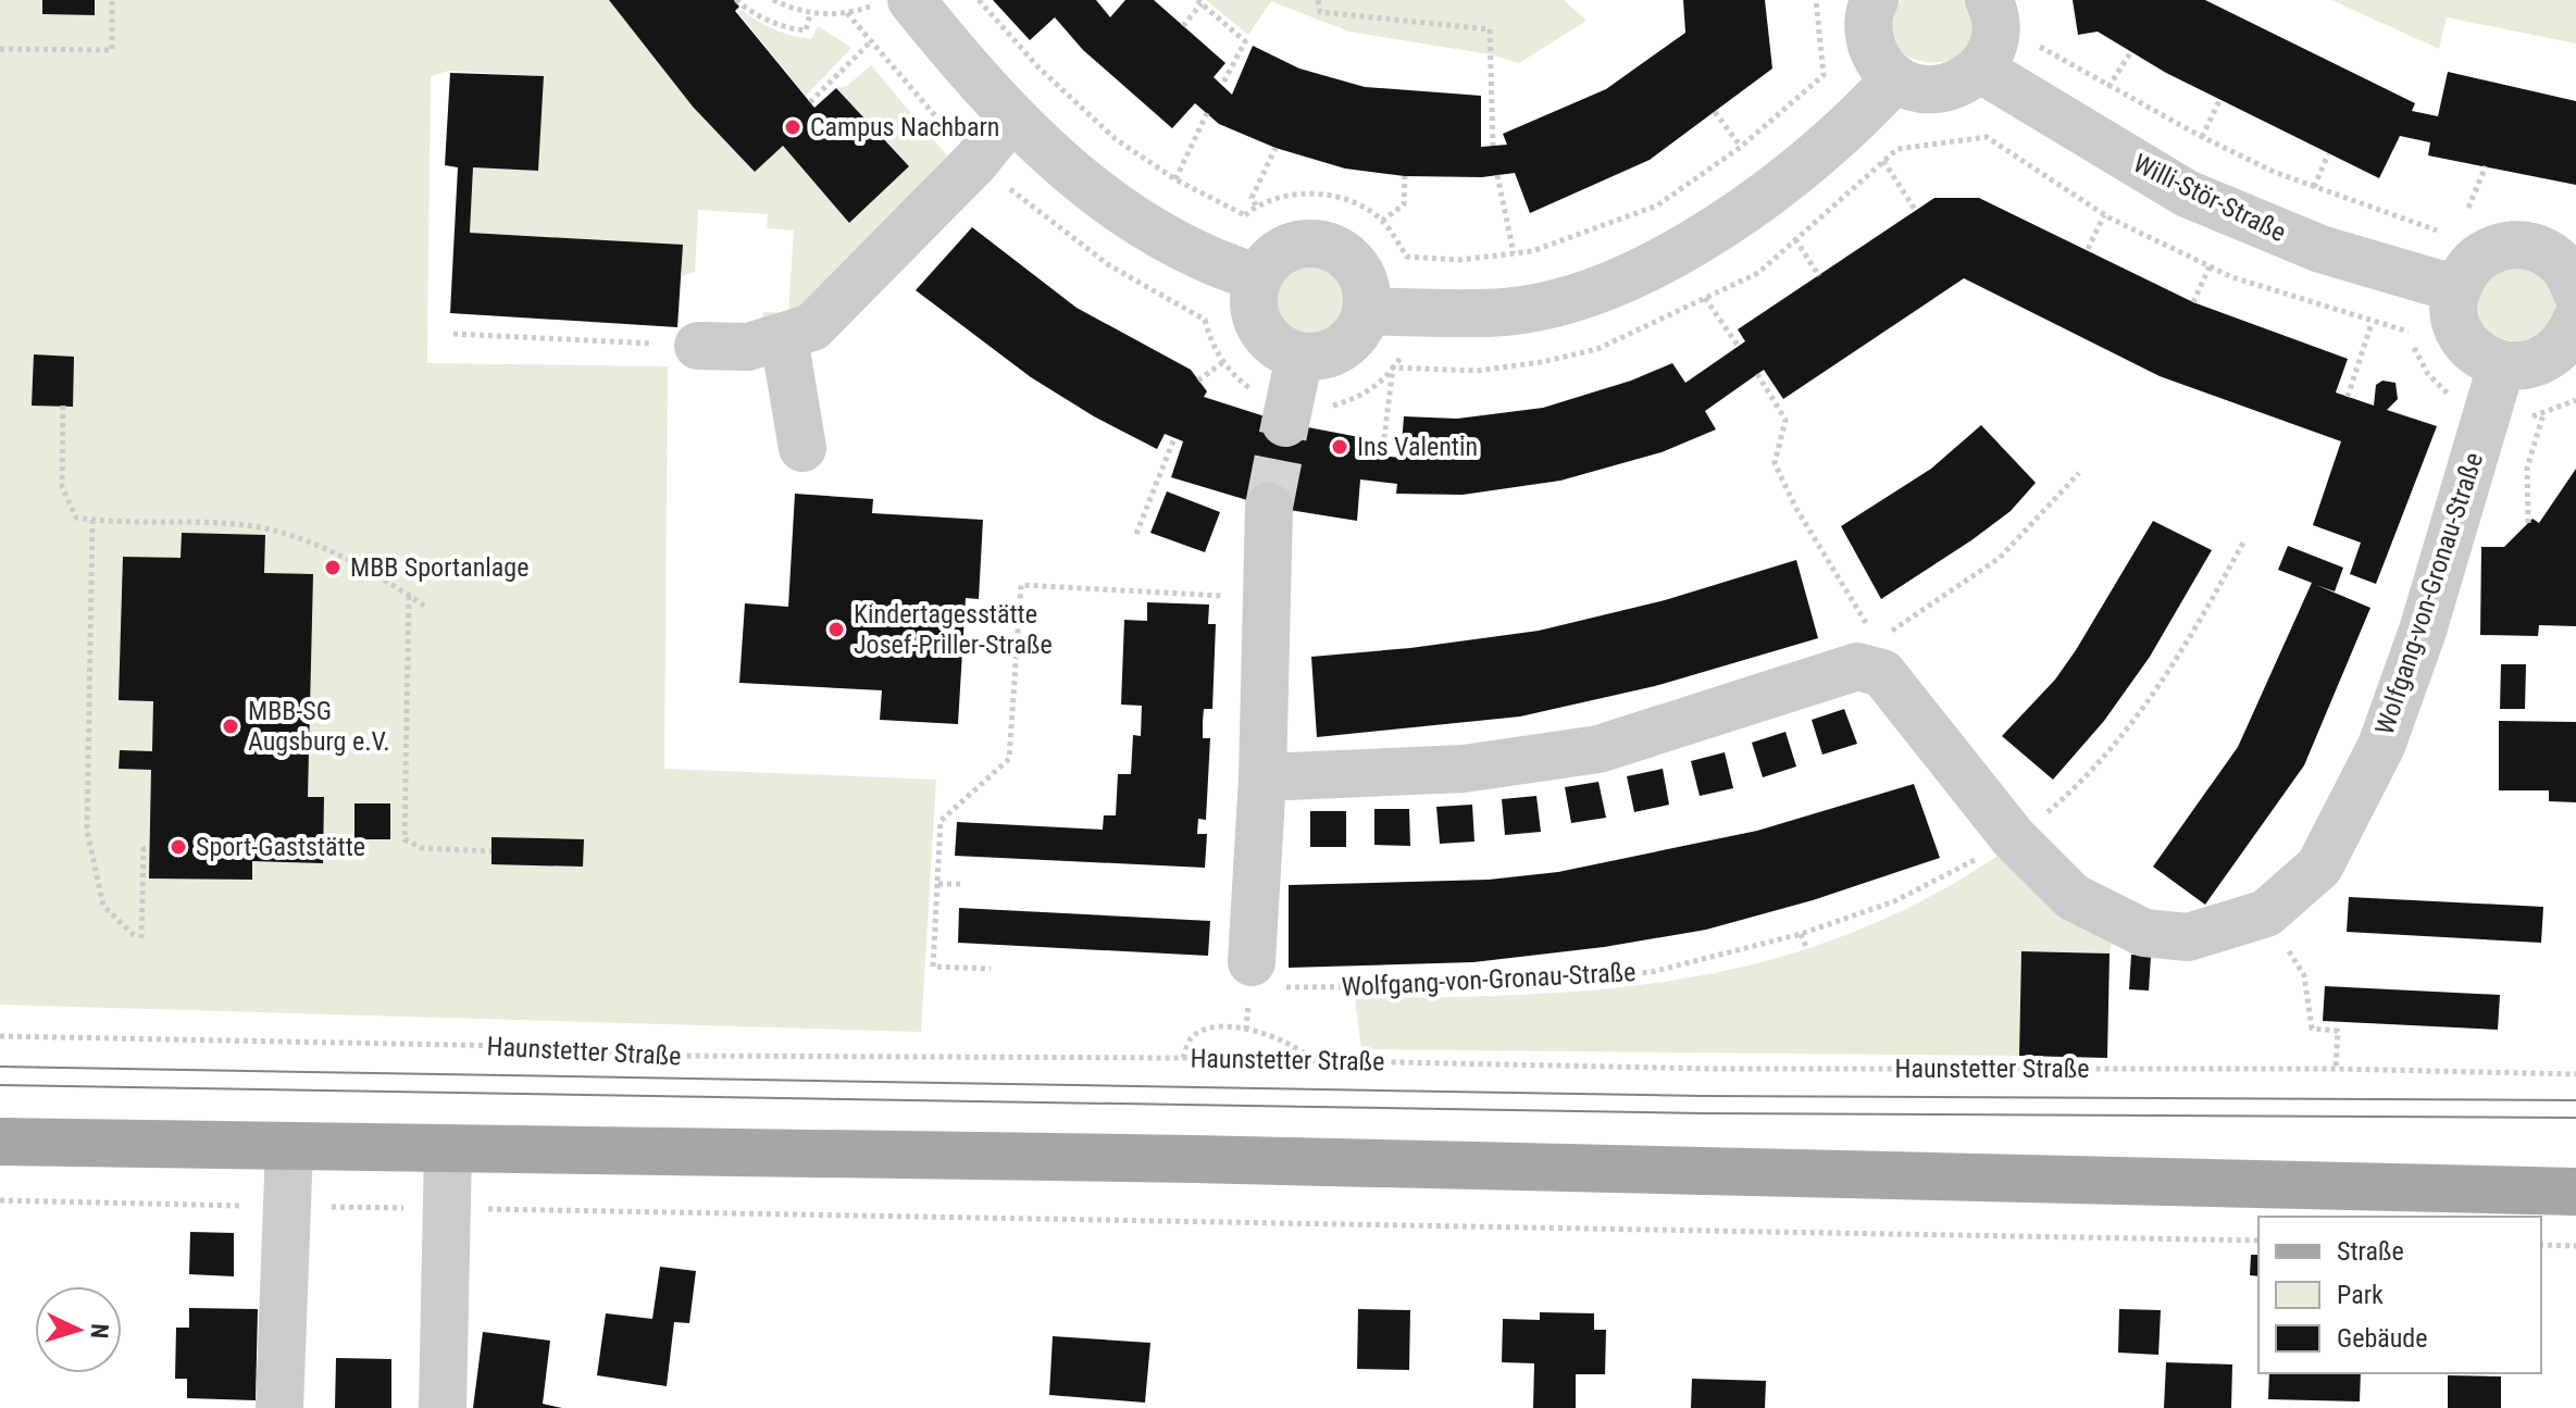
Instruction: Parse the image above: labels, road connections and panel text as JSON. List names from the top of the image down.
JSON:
{
  "streets": {
    "street": ["Willi-Stör-Straße", "Wolfgang-von-Gronau-Straße"],
    "path": ["Haunstetter Straße"]
  },
  "places": [
    "Campus Nachbarn",
    "Ins Valentin",
    "MBB Sportanlage",
    "Kindertagesstätte Josef-Priller-Straße",
    "MBB-SG Augsburg e.V.",
    "Sport-Gaststätte"
  ],
  "legend": ["Straße", "Park", "Gebäude"],
  "north": "right"
}
